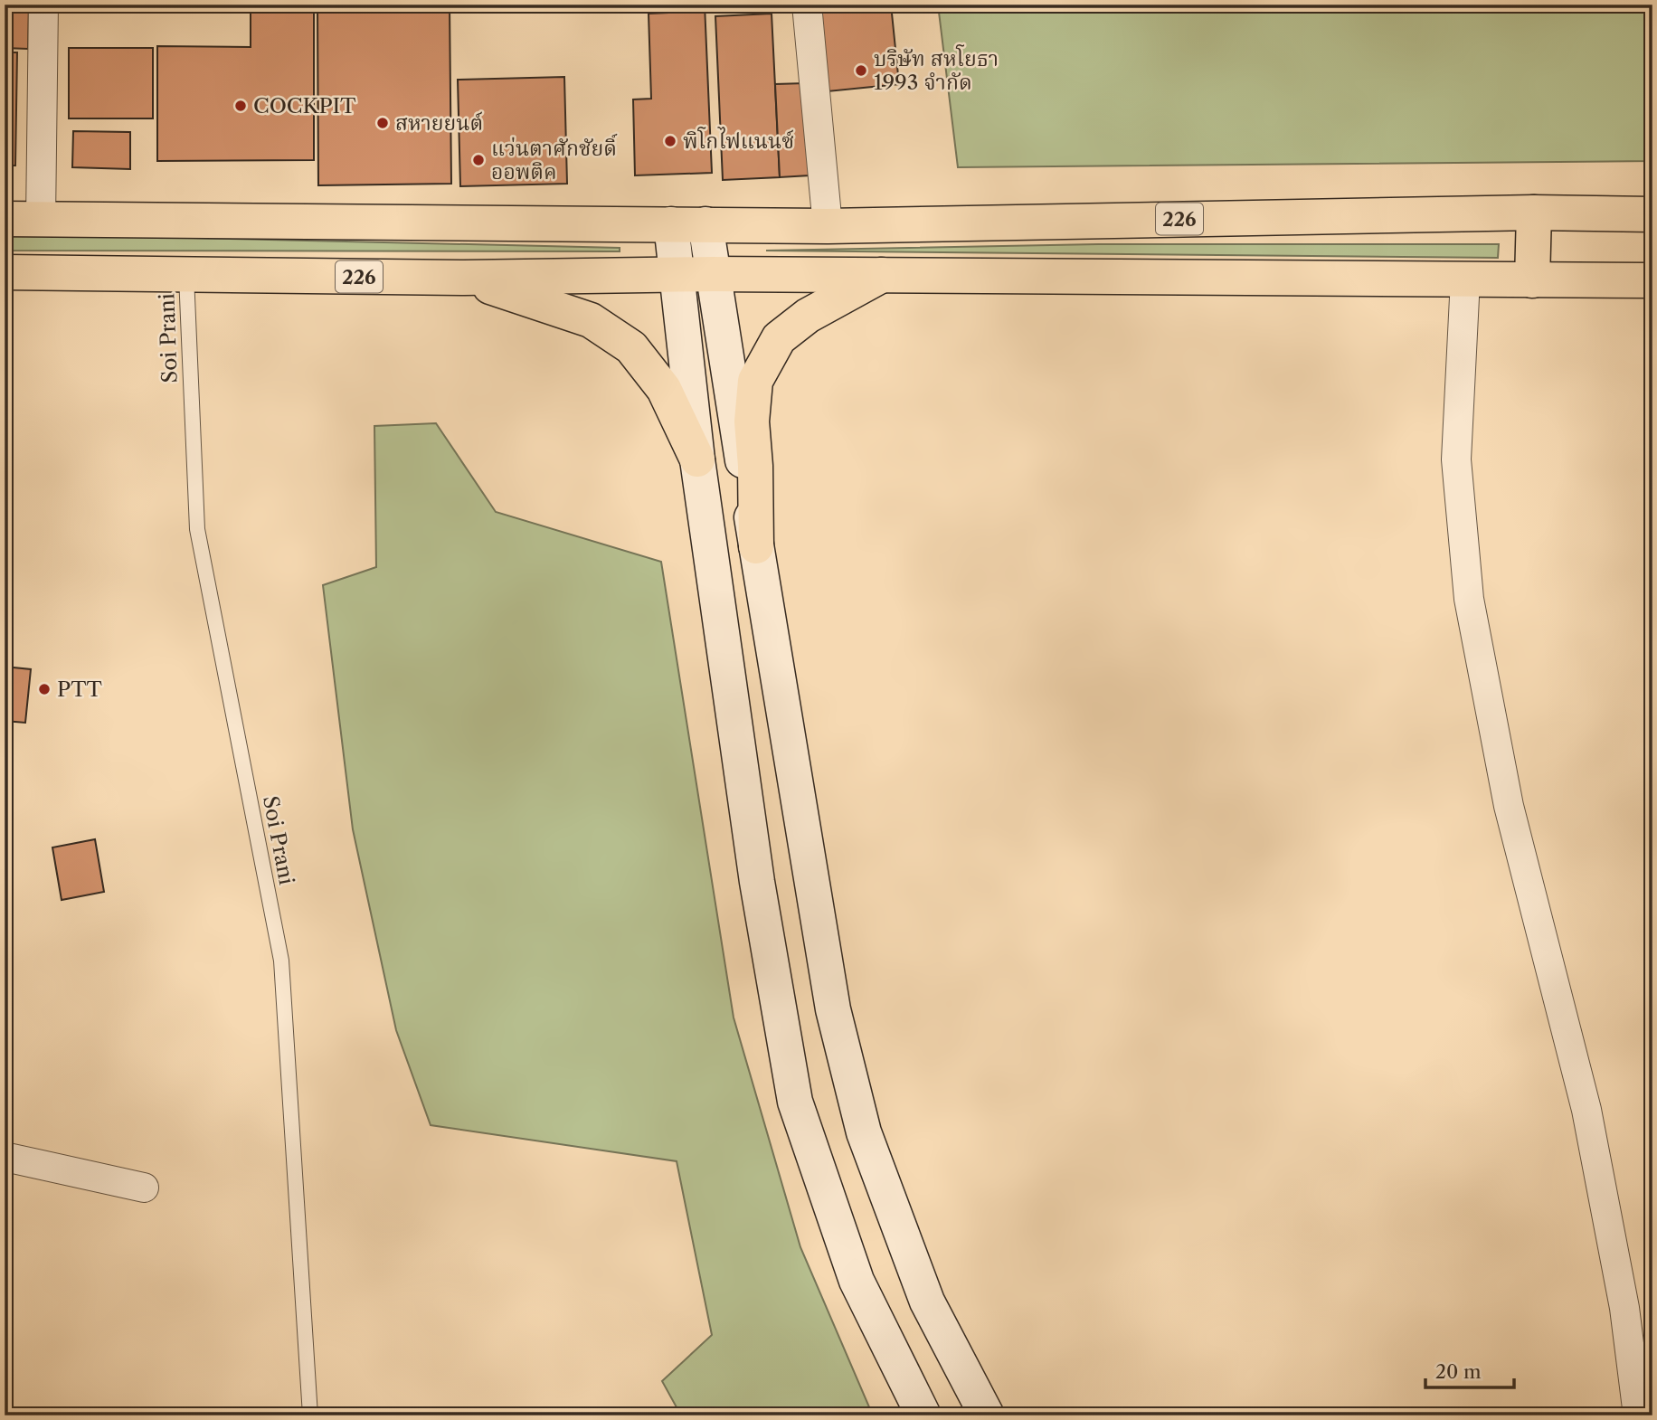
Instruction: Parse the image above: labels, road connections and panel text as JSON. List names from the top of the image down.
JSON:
{
  "streets": {
    "main road": ["226"],
    "lane": ["Soi Prani"]
  },
  "crossings": [
    ["226", "Soi Prani"]
  ],
  "places": [
    "บริษัท สหโยธา 1993 จำกัด",
    "COCKPIT",
    "สหายยนต์",
    "พิโกไฟแนนซ์",
    "แว่นตาศักชัยดิ์ ออพติค",
    "PTT"
  ],
  "scale_bar": "20 m"
}
